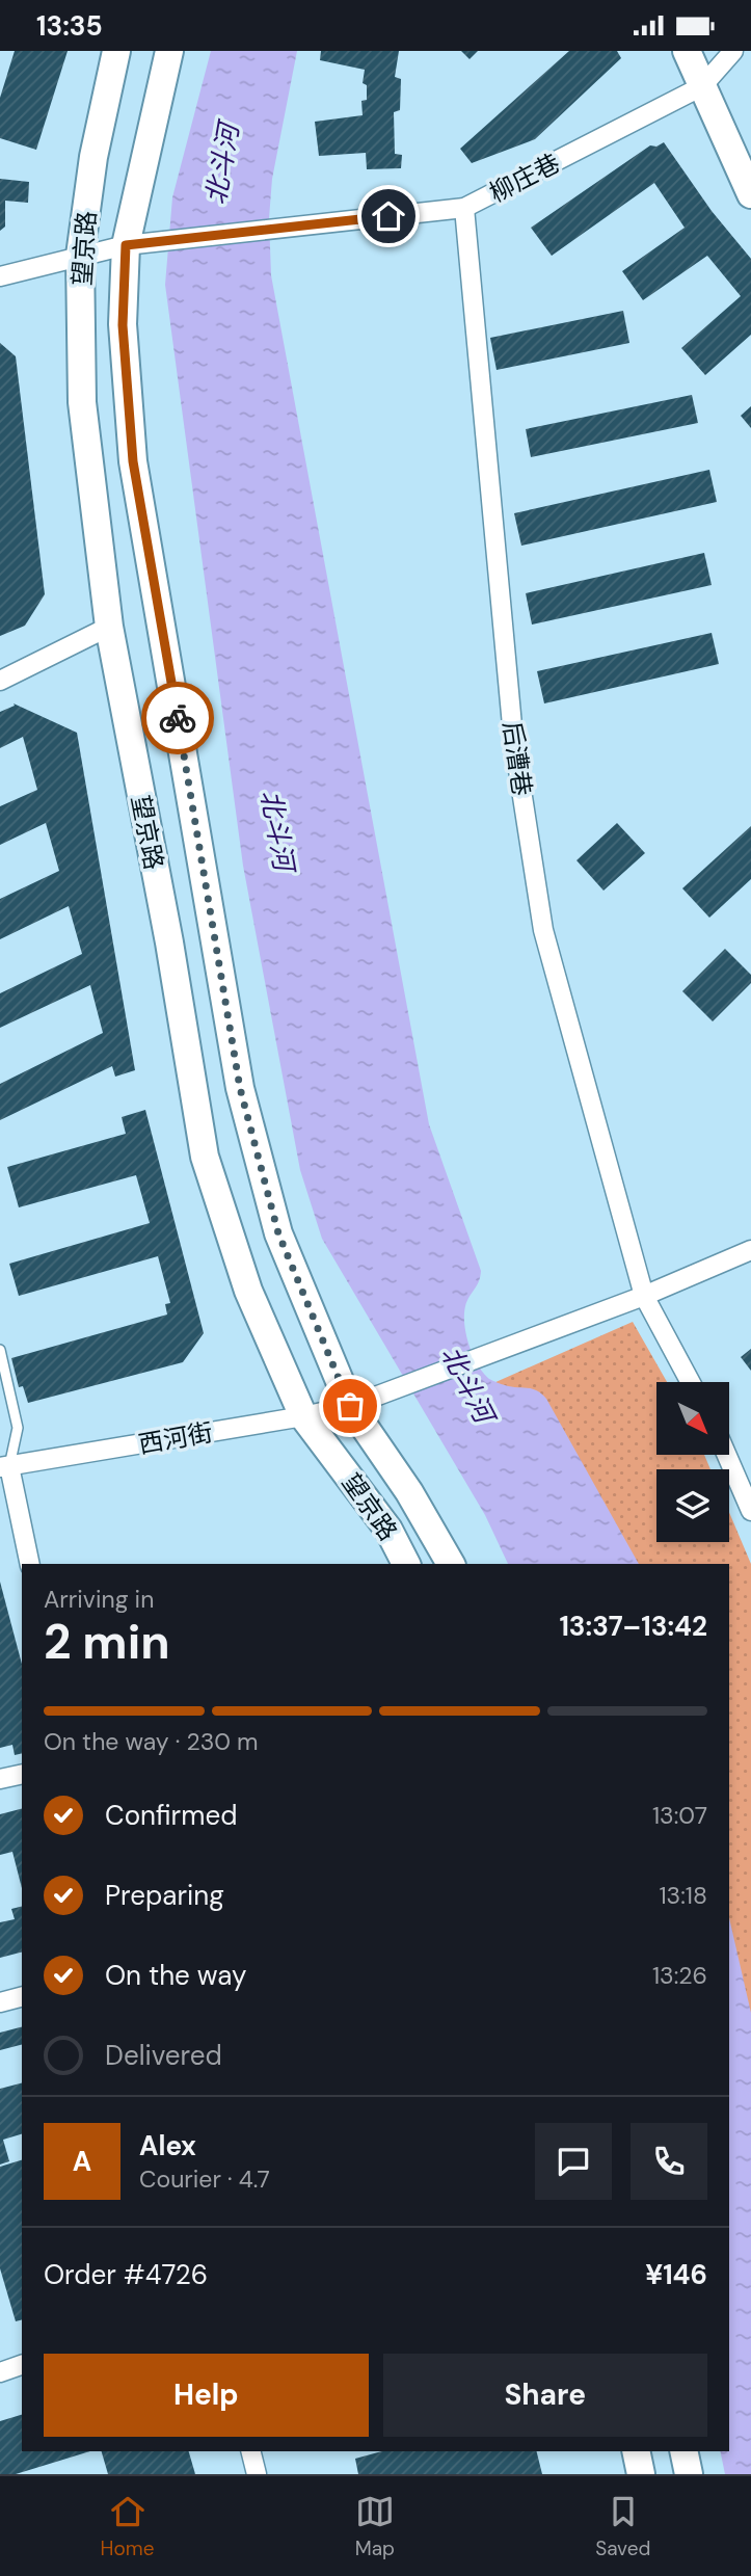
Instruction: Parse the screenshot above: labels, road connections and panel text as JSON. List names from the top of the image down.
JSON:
{
  "streets": {
    "main road": ["望京路"],
    "street": ["柳庄巷", "后漕巷", "西河街"]
  },
  "crossings": [
    ["柳庄巷", "望京路"],
    ["柳庄巷", "后漕巷"],
    ["望京路", "西河街"],
    ["后漕巷", "西河街"]
  ],
  "water": ["北斗河"],
  "north": "bottom right",
  "page": {
    "status": "13:35",
    "heading": ["2 min", "Arriving in", "13:37–13:42"],
    "panel": [
      "Alex",
      "Courier · 4.7",
      "Order #4726",
      "¥146"
    ],
    "bar": "On the way · 230 m",
    "list": [
      ["Confirmed", "13:07"],
      ["Preparing", "13:18"],
      ["On the way", "13:26"],
      "Delivered"
    ],
    "round": "A",
    "buttons": ["Help", "Share"],
    "tabs": ["Home", "Map", "Saved"]
  }
}
